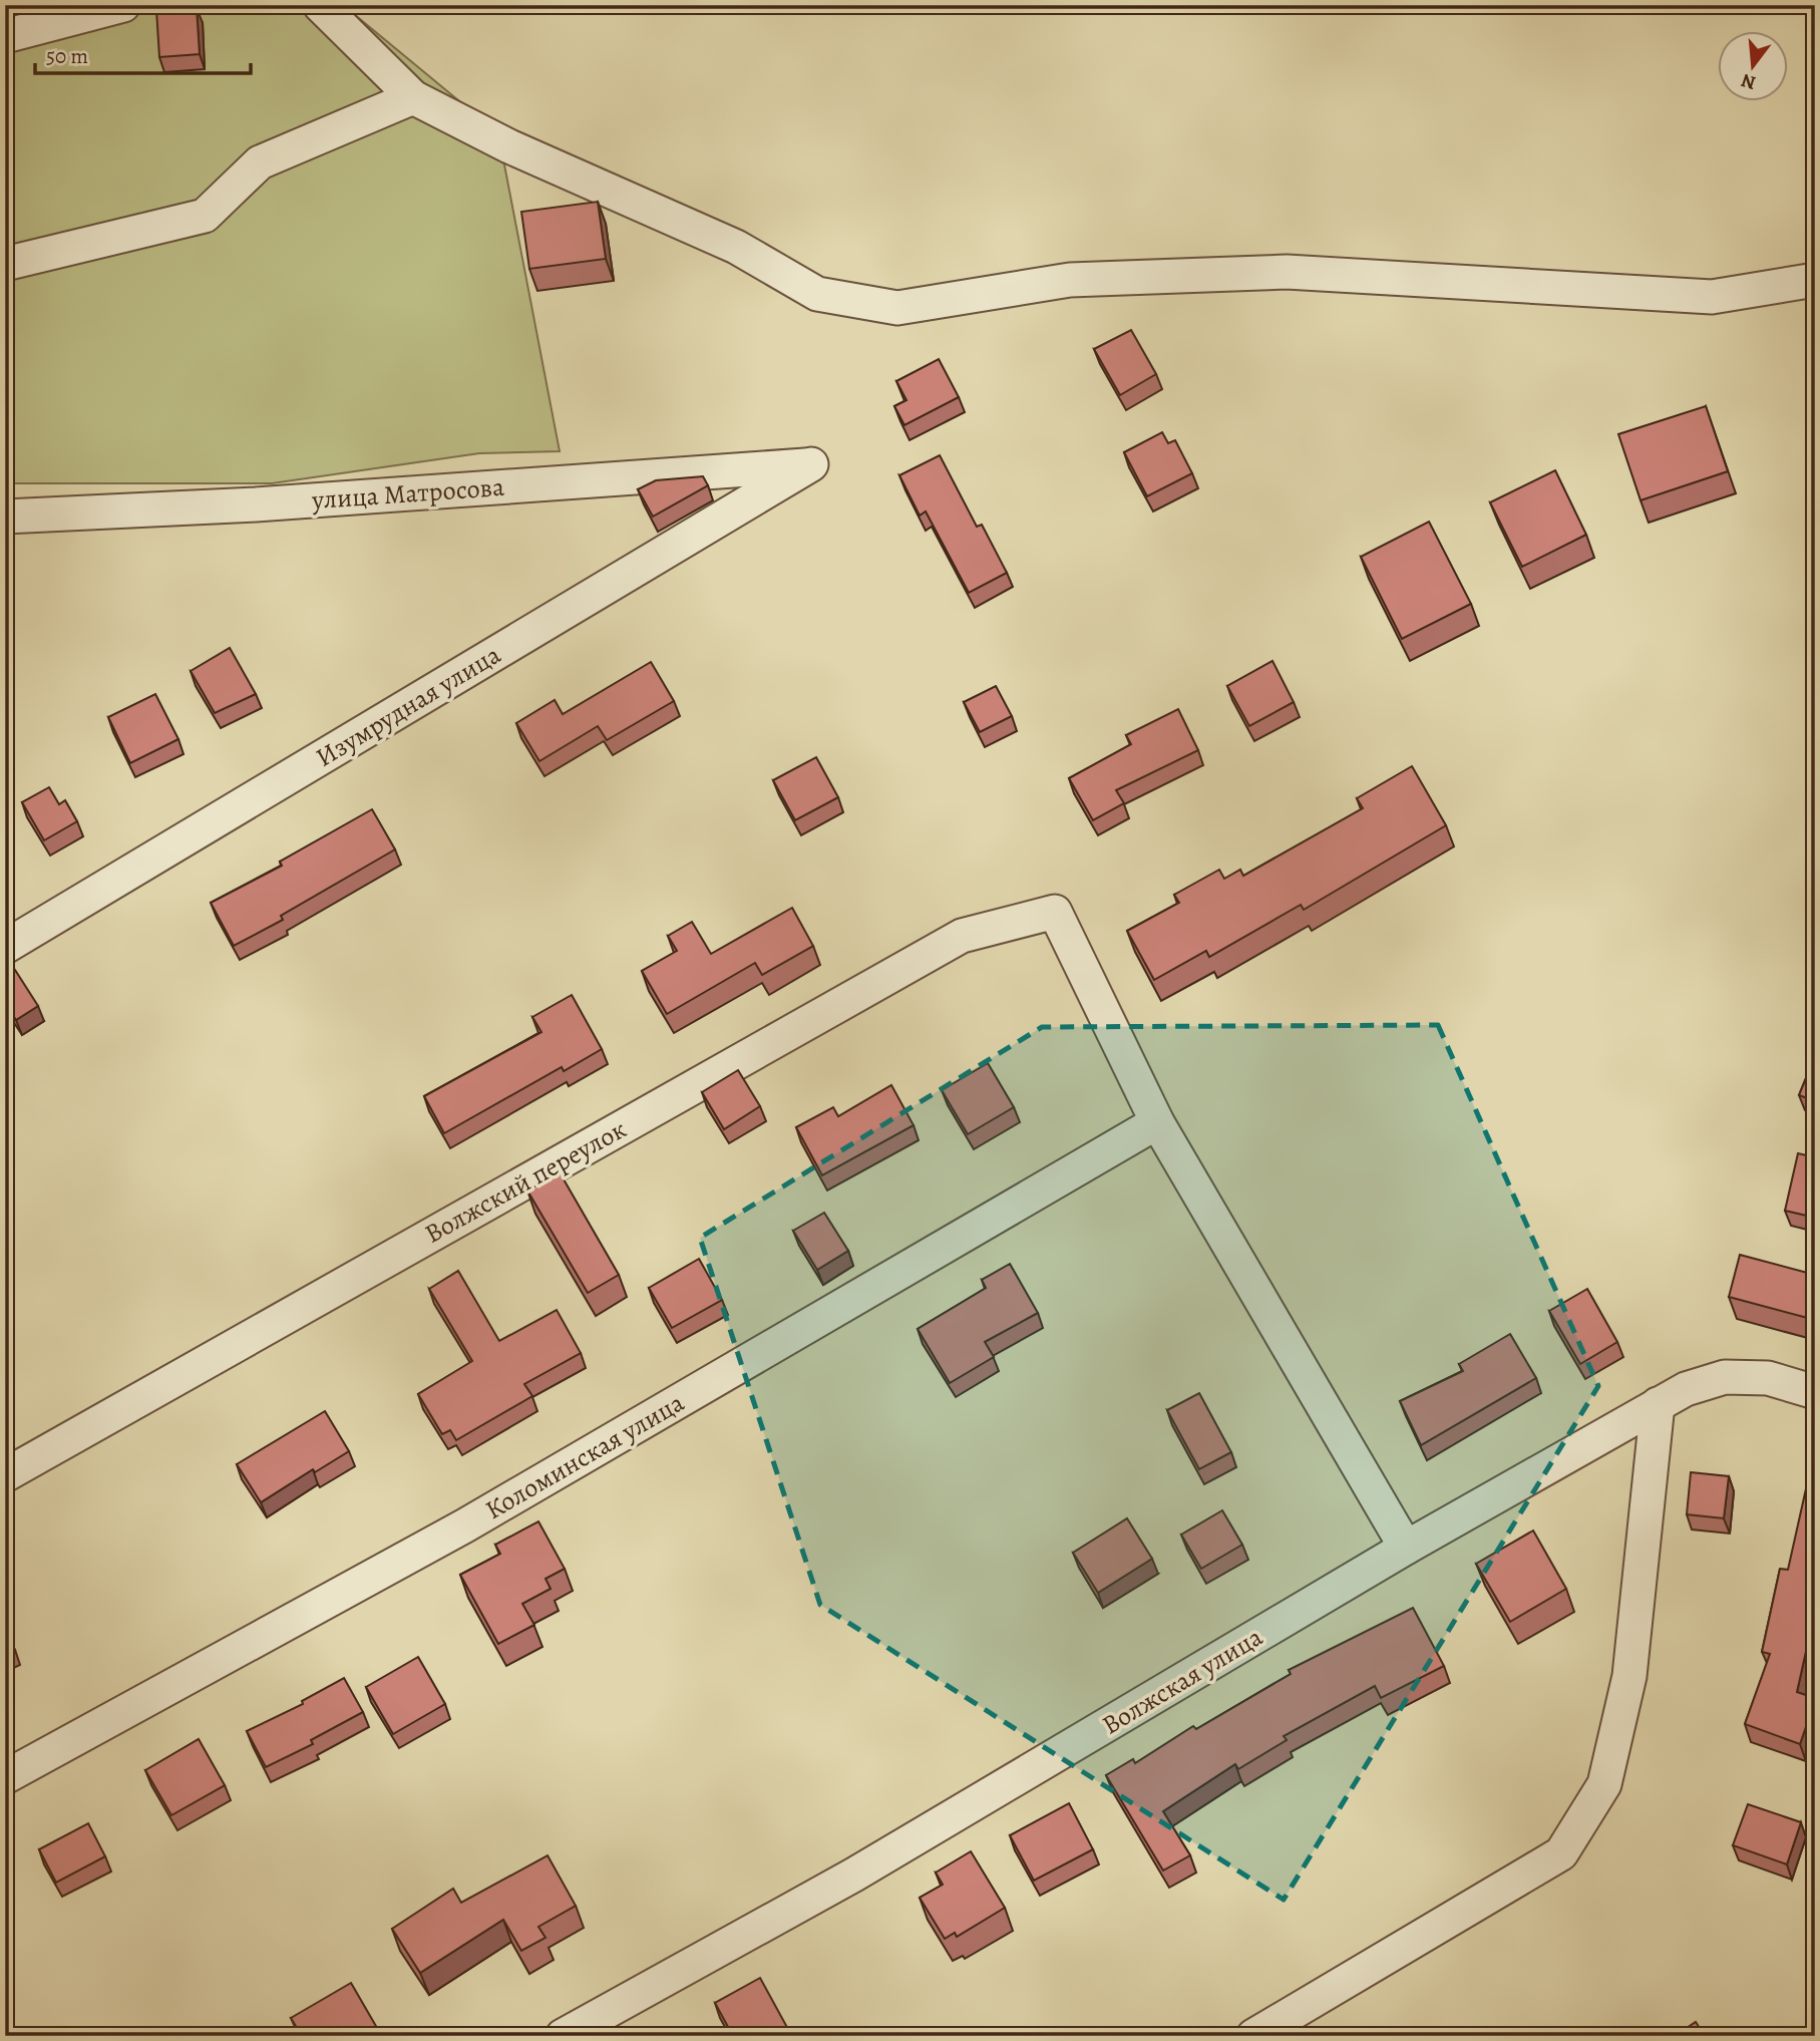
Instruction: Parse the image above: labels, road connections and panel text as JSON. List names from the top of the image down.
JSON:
{
  "streets": {
    "street": [
      "улица Матросова",
      "Изумрудная улица",
      "Волжский переулок",
      "Коломинская улица",
      "Волжская улица"
    ]
  },
  "crossings": [
    ["улица Матросова", "Изумрудная улица"],
    ["Волжский переулок", "Коломинская улица"]
  ],
  "scale_bar": "50 m",
  "north": "bottom"
}
